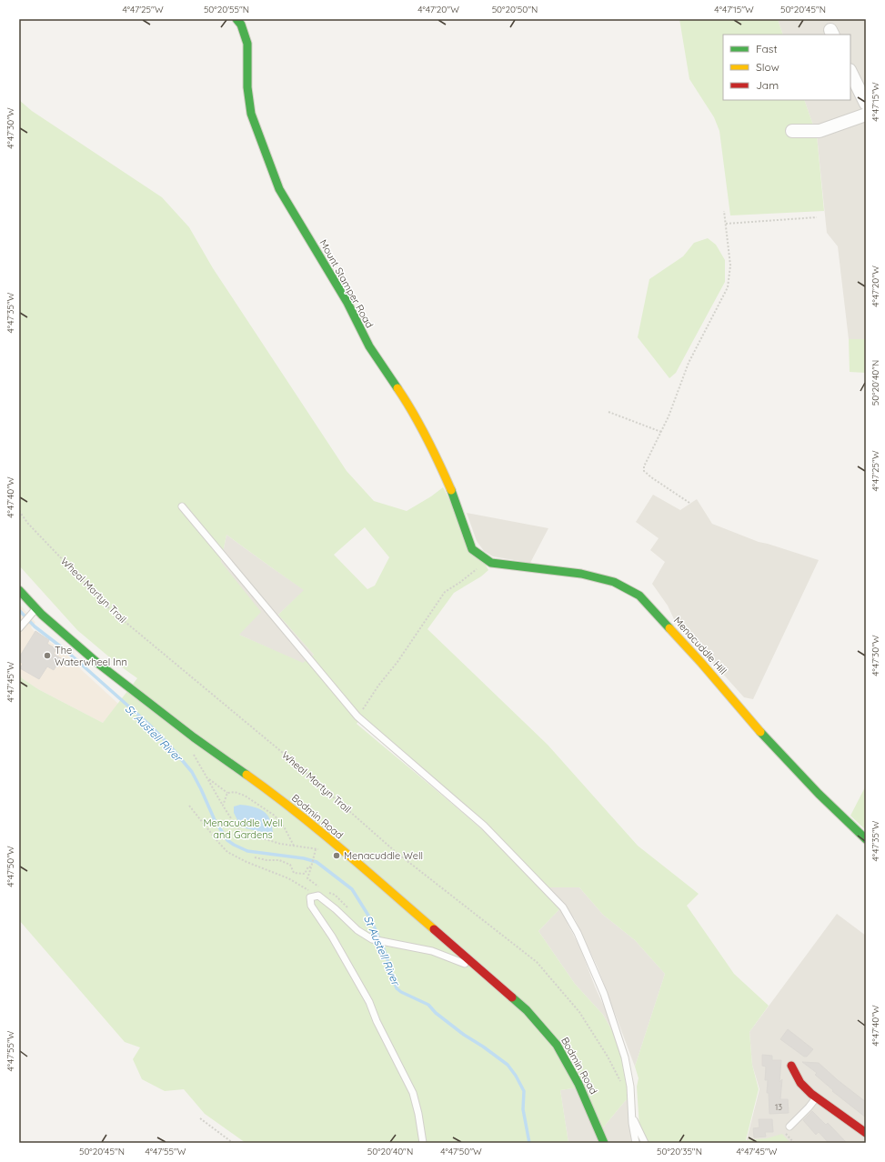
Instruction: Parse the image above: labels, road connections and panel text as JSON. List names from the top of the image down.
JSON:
{
  "streets": {
    "street": ["Mount Stamper Road", "Menacuddle Hill", "Bodmin Road"],
    "path": ["Wheal Martyn Trail"]
  },
  "crossings": [
    ["Mount Stamper Road", "Menacuddle Hill"]
  ],
  "water": ["St Austell River"],
  "parks": ["Menacuddle Well and Gardens"],
  "places": ["The Waterwheel Inn", "Menacuddle Well"],
  "house_numbers": ["13"],
  "legend": ["Fast", "Slow", "Jam"],
  "coordinates": [
    "4°47'25\"W",
    "50°20'55\"N",
    "4°47'20\"W",
    "50°20'50\"N",
    "4°47'15\"W",
    "50°20'45\"N",
    "4°47'30\"W",
    "4°47'35\"W",
    "50°20'40\"N",
    "4°47'40\"W",
    "4°47'45\"W",
    "4°47'50\"W",
    "4°47'55\"W",
    "50°20'35\"N"
  ]
}
